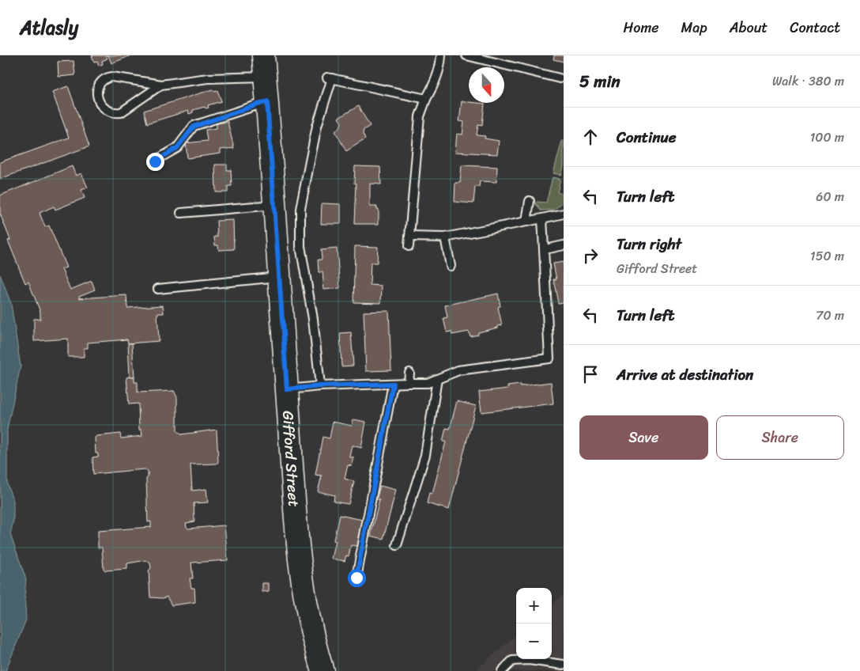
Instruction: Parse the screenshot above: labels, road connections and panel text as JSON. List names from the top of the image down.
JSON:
{
  "streets": {
    "main road": ["Gifford Street"]
  },
  "north": "bottom",
  "page": {
    "header": "Atlasly",
    "nav": [
      "Home",
      "Map",
      "About",
      "Contact"
    ],
    "heading": ["5 min", "Walk · 380 m"],
    "list": [
      ["Continue", "100 m"],
      ["Turn left", "60 m"],
      ["Turn right", "Gifford Street", "150 m"],
      ["Turn left", "70 m"],
      "Arrive at destination"
    ],
    "buttons": ["Save", "Share"],
    "map_buttons": ["+", "−"]
  }
}
